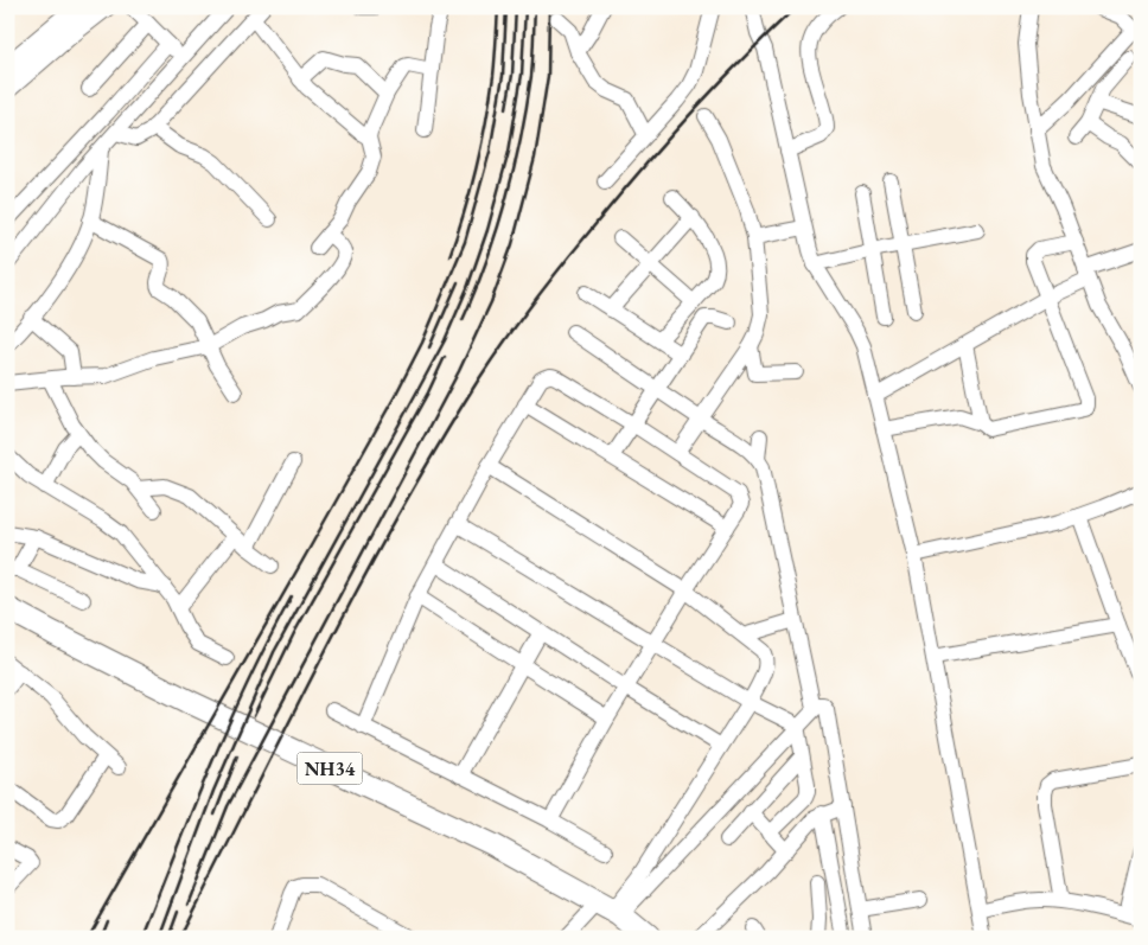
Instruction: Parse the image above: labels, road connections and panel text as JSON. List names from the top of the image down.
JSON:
{
  "streets": {
    "highway": ["NH34"]
  }
}
